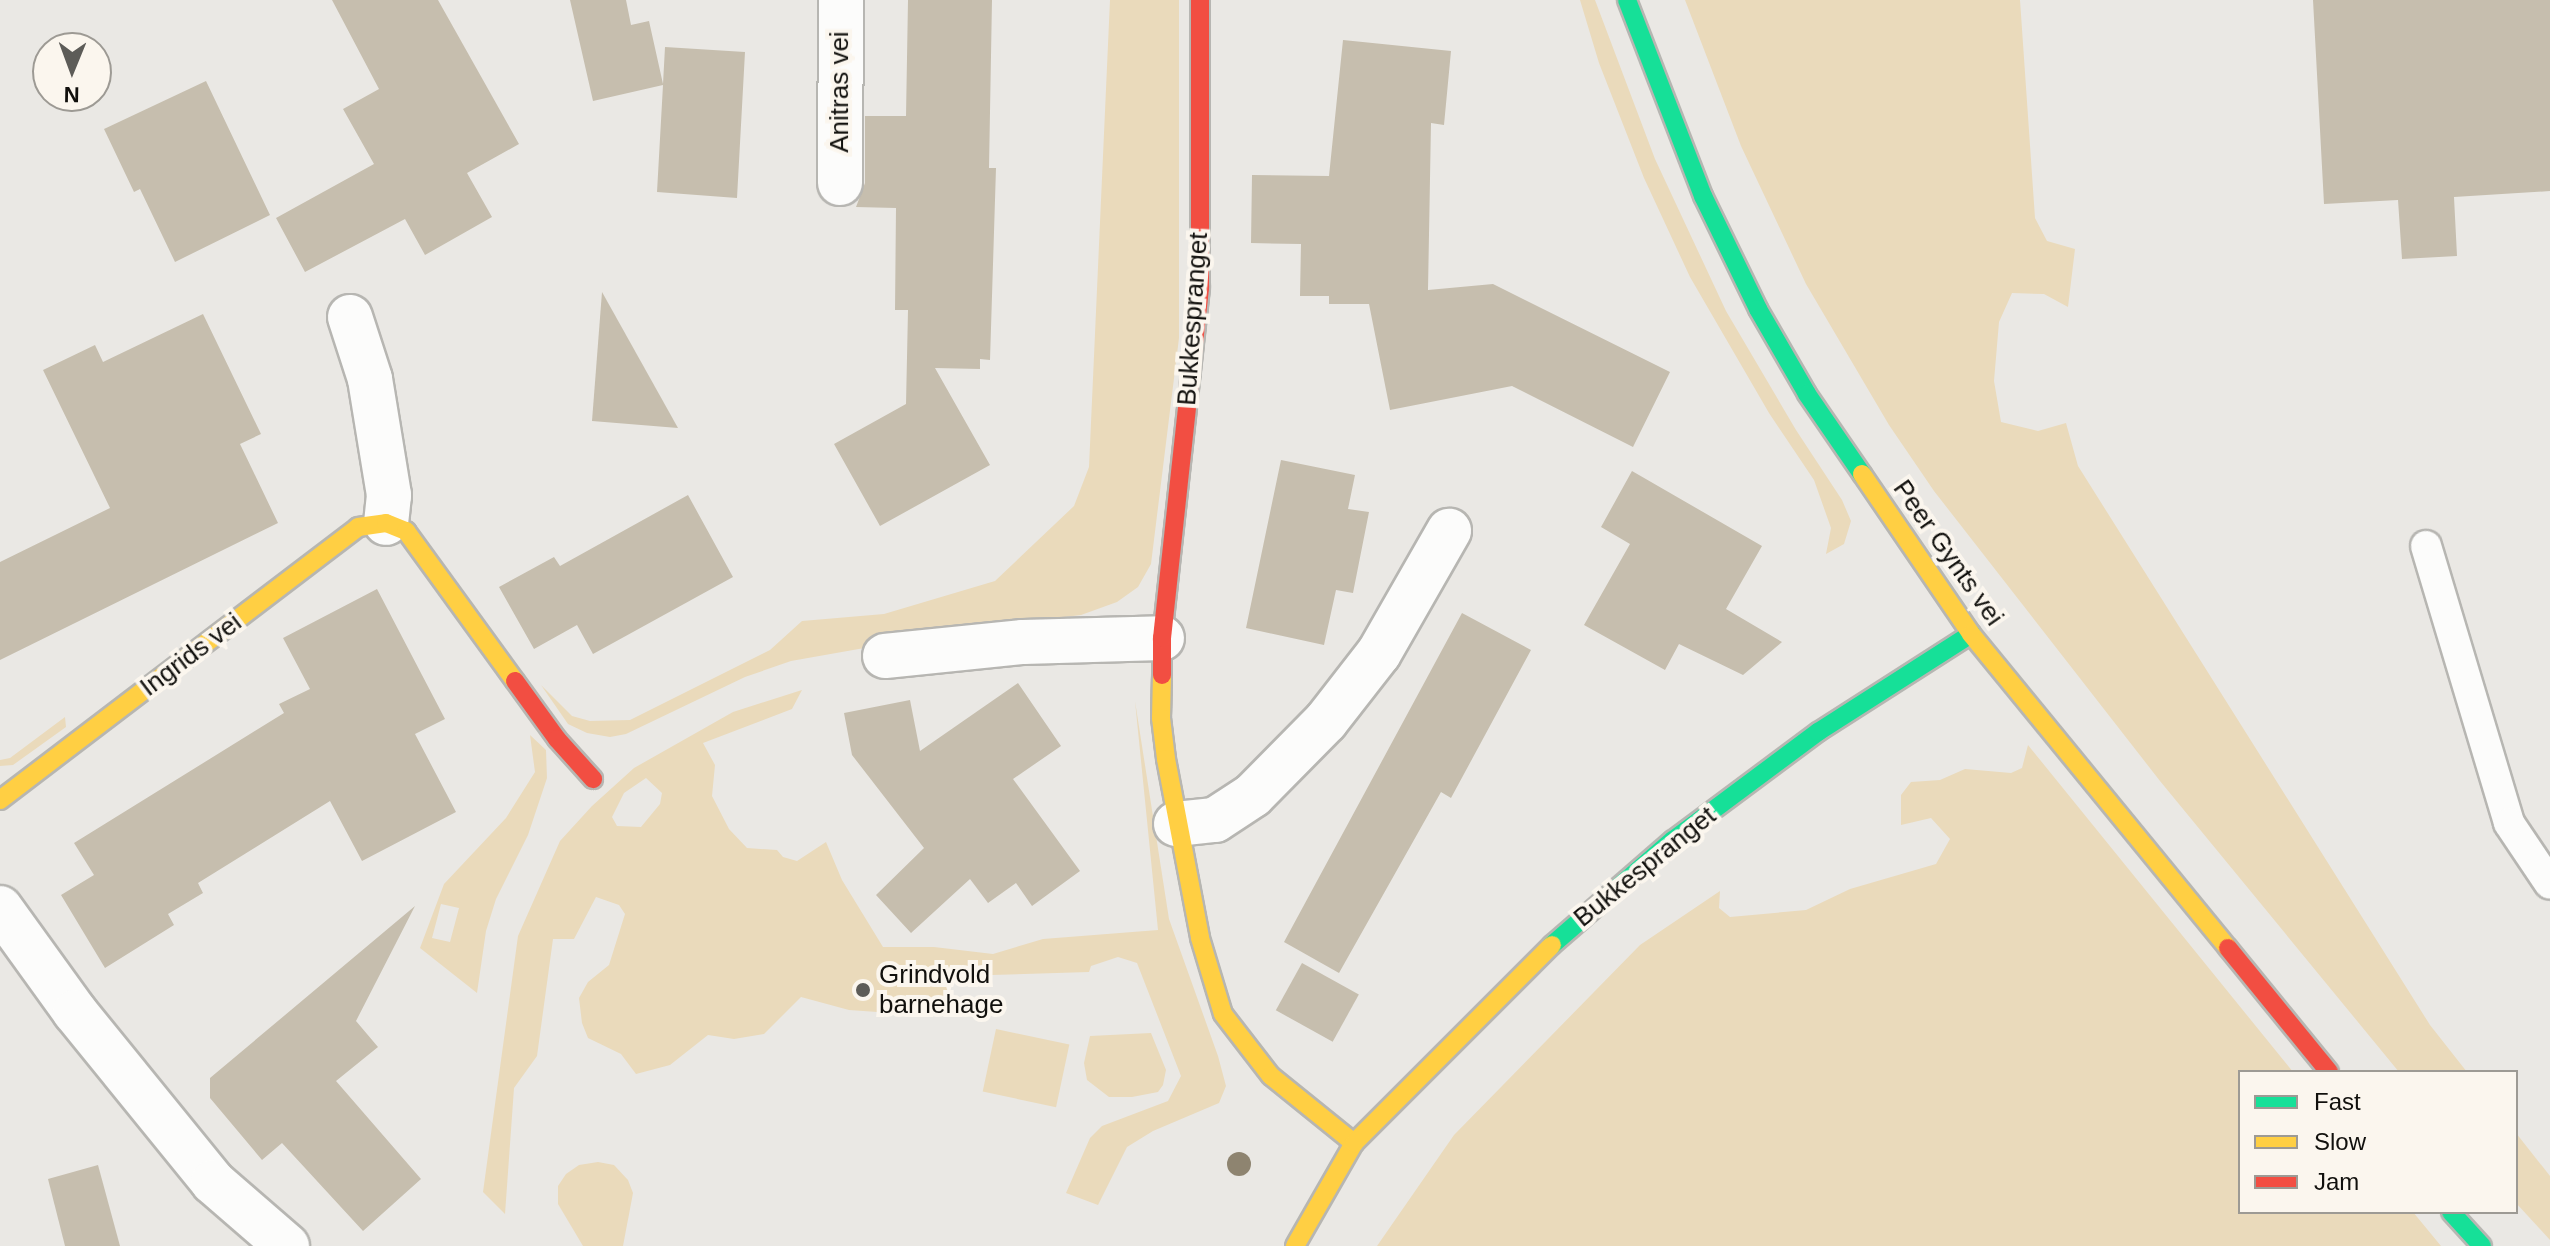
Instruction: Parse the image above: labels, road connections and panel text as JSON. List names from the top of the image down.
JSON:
{
  "streets": {
    "street": [
      "Anitras vei",
      "Bukkespranget",
      "Peer Gynts vei",
      "Ingrids vei"
    ]
  },
  "crossings": [
    ["Bukkespranget", "Peer Gynts vei"]
  ],
  "places": ["Grindvold barnehage"],
  "legend": ["Fast", "Slow", "Jam"],
  "north": "bottom"
}
